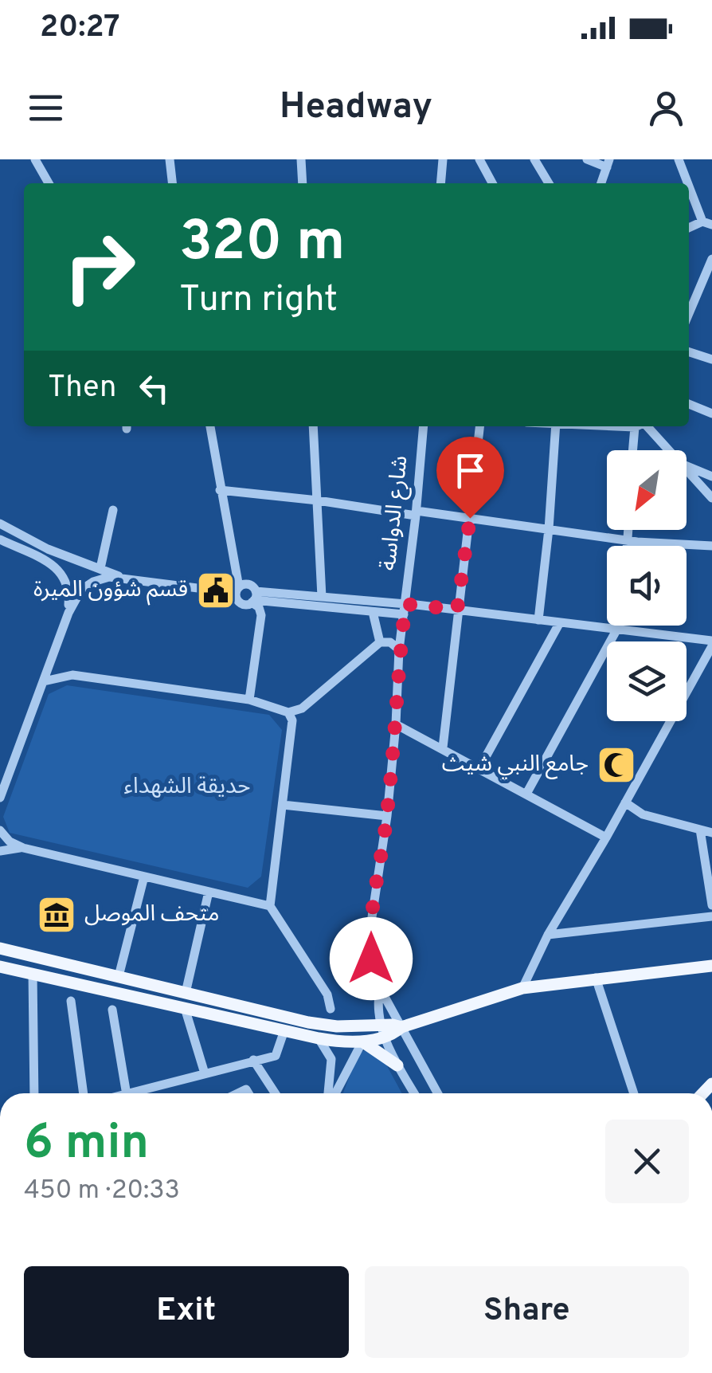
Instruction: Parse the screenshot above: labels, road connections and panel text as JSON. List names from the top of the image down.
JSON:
{
  "streets": {
    "street": ["شارع الدواسة"]
  },
  "parks": ["حديقة الشهداء"],
  "places": {
    "public building": ["قسم شؤون الميرة"],
    "mosque": ["جامع النبي شيث"],
    "museum": ["متحف الموصل"]
  },
  "north": "bottom left",
  "page": {
    "status": "20:27",
    "header": "Headway",
    "turn": ["320 m", "Turn right"],
    "then": "Then",
    "heading": ["6 min", "450 m · 20:33"],
    "buttons": ["Exit", "Share"]
  }
}
